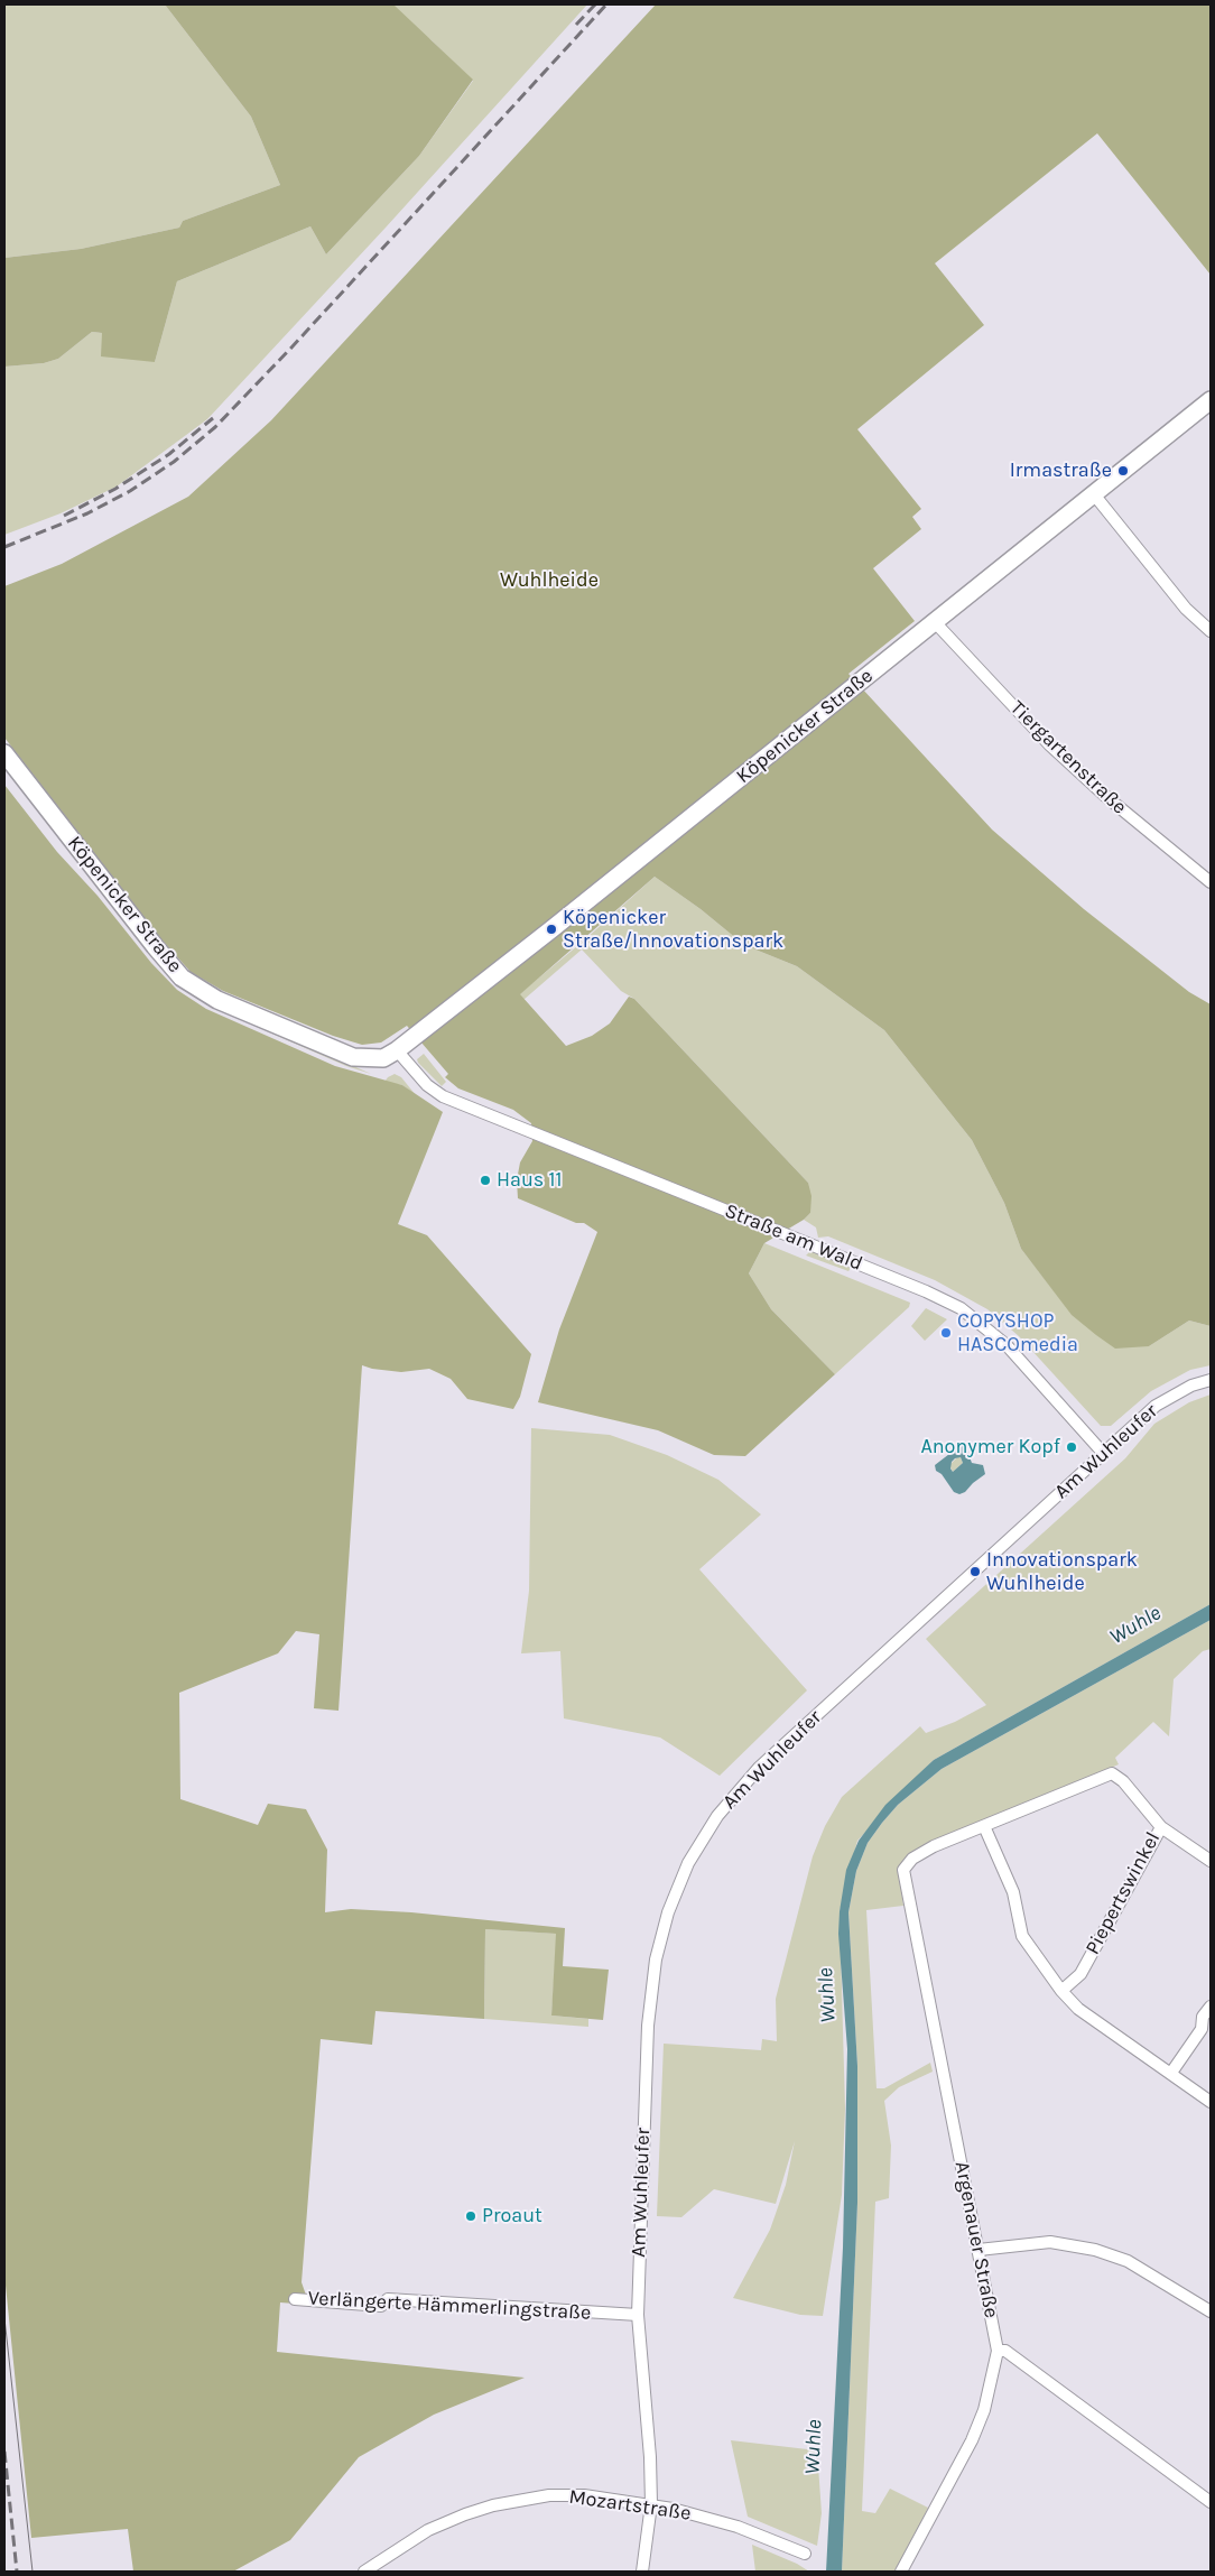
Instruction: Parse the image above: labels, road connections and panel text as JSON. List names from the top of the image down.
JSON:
{
  "streets": {
    "main road": ["Köpenicker Straße"],
    "street": [
      "Tiergartenstraße",
      "Straße am Wald",
      "Am Wuhleufer",
      "Piepertswinkel",
      "Argenauer Straße",
      "Verlängerte Hämmerlingstraße",
      "Mozartstraße"
    ]
  },
  "crossings": [
    ["Köpenicker Straße", "Tiergartenstraße"],
    ["Köpenicker Straße", "Straße am Wald"],
    ["Straße am Wald", "Am Wuhleufer"],
    ["Am Wuhleufer", "Verlängerte Hämmerlingstraße"],
    ["Am Wuhleufer", "Mozartstraße"],
    ["Piepertswinkel", "Argenauer Straße"]
  ],
  "water": ["Wuhle"],
  "parks": ["Wuhlheide"],
  "places": [
    "Irmastraße",
    "Köpenicker Straße/Innovationspark",
    "Haus 11",
    "COPYSHOP HASCOmedia",
    "Anonymer Kopf",
    "Innovationspark Wuhlheide",
    "Proaut"
  ]
}
